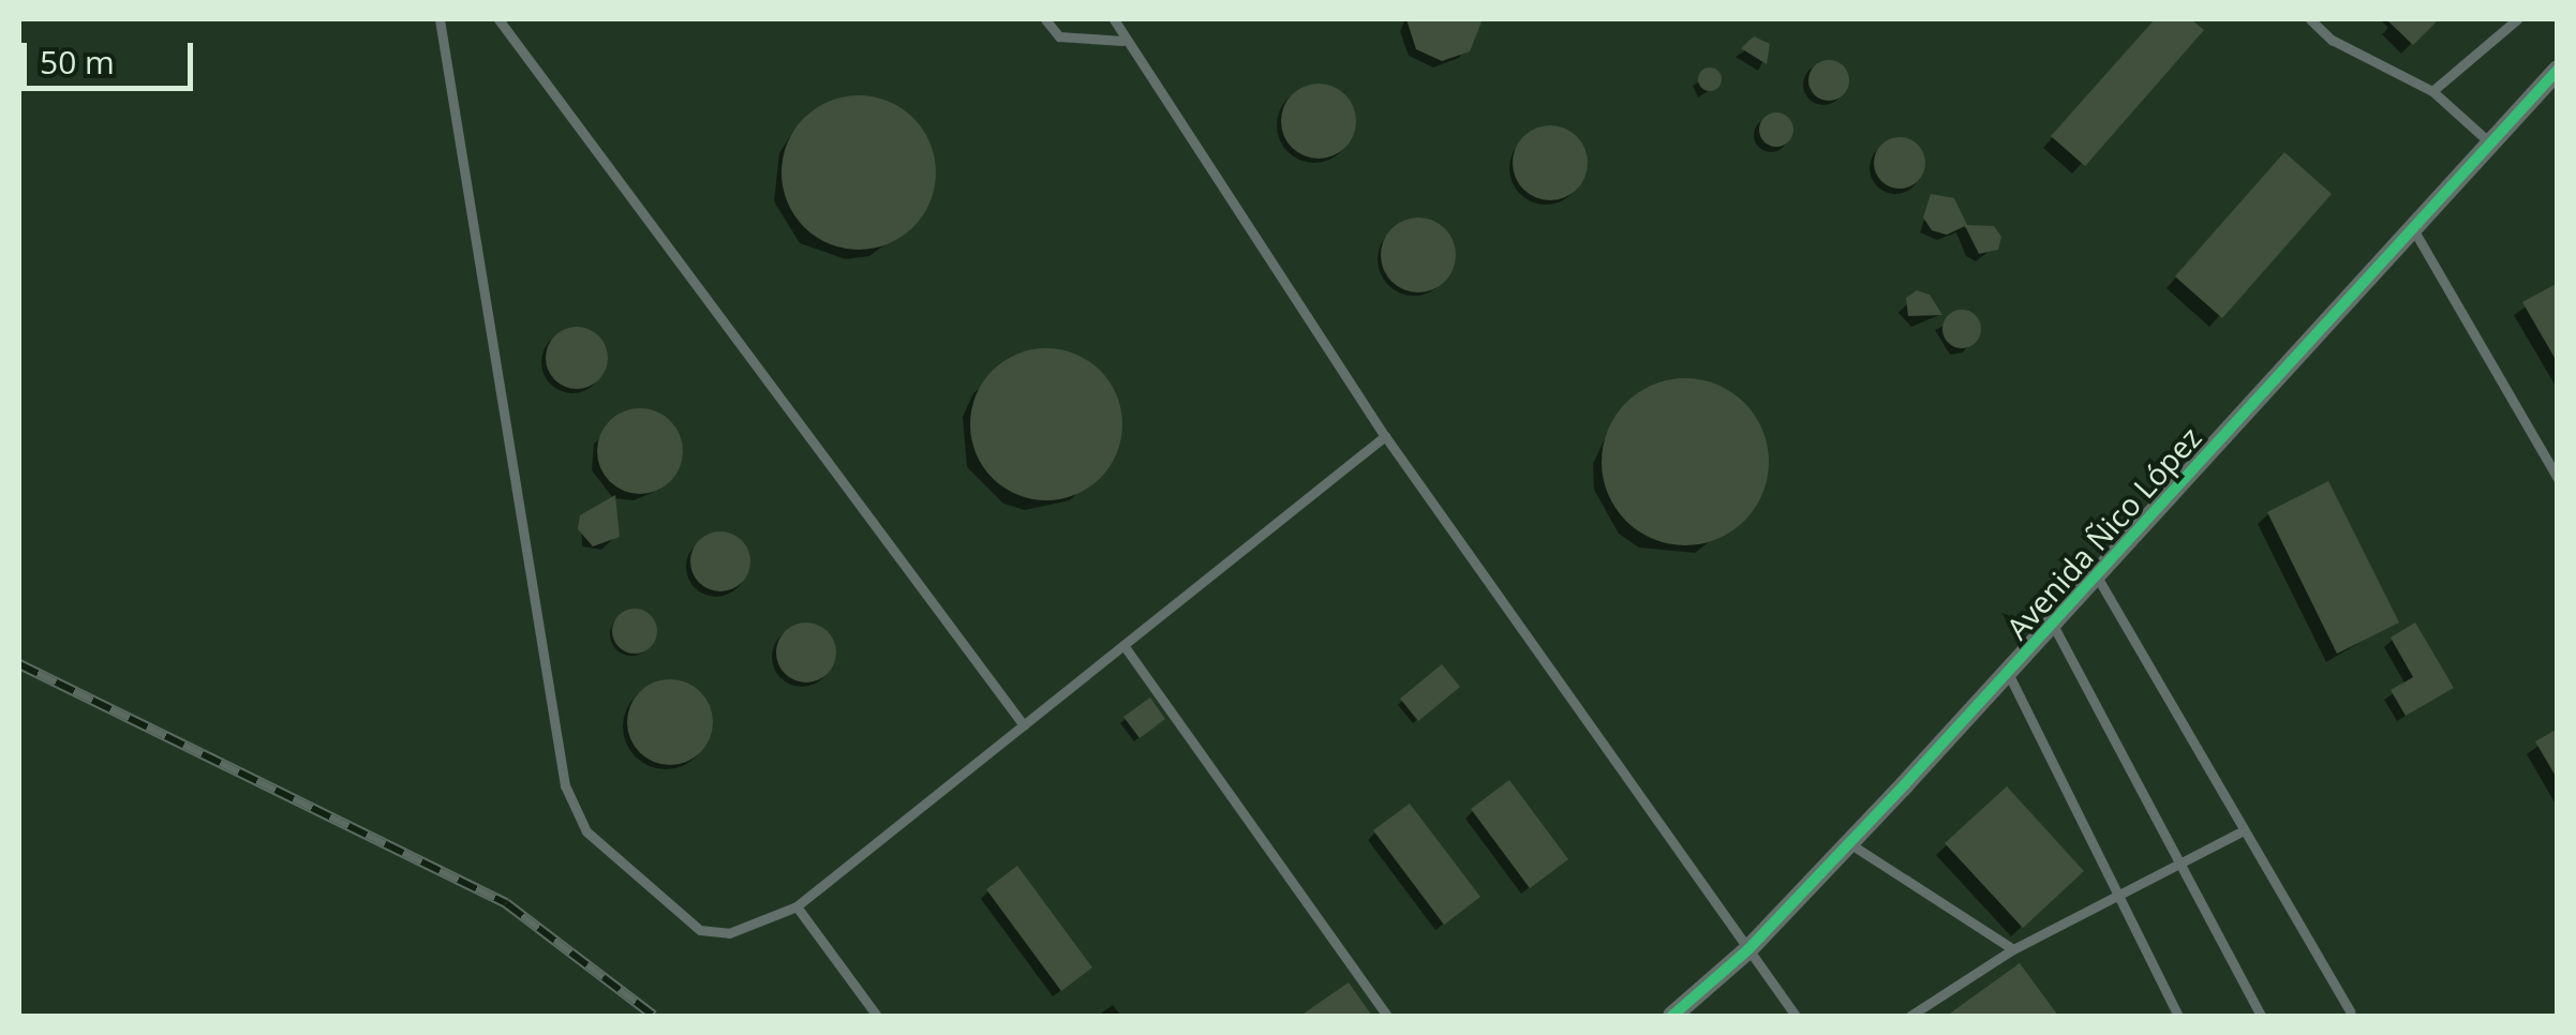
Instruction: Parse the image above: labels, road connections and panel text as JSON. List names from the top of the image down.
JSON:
{
  "streets": {
    "street": ["Avenida Ñico López"]
  },
  "scale_bar": "50 m"
}
